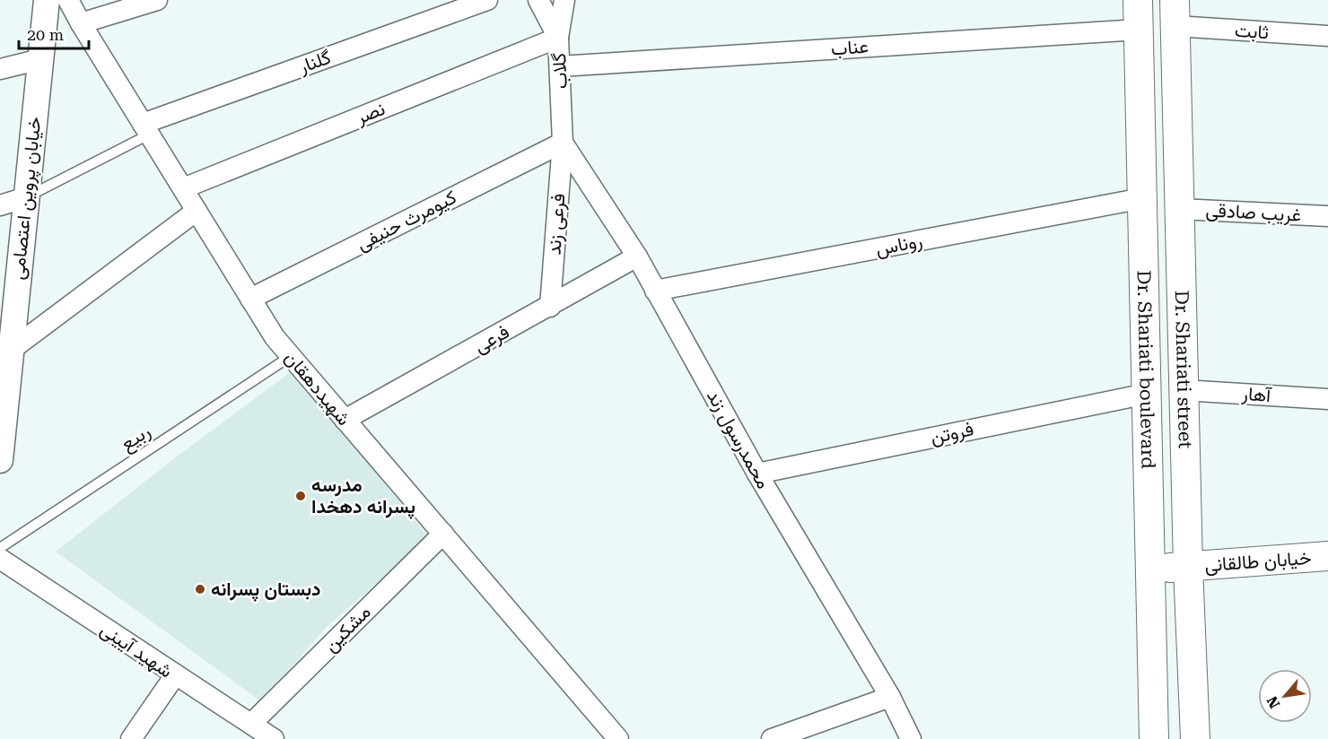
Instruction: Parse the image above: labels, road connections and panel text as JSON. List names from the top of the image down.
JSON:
{
  "streets": {
    "main road": ["Dr. Shariati boulevard", "Dr. Shariati street", "خیابان طالقانی"],
    "street": [
      "ثابت",
      "عناب",
      "گلنار",
      "گلاب",
      "نصر",
      "خیابان پروین اعتصامی",
      "غریب صادقی",
      "کیومرث حنیفی",
      "فرعی زند",
      "روناس",
      "فرعی",
      "شهیددهقان",
      "آهار",
      "فروتن",
      "محمدرسول زند",
      "مشکین",
      "شهید آیینی"
    ],
    "lane": ["ربیع"]
  },
  "crossings": [
    ["ثابت", "Dr. Shariati street"],
    ["عناب", "گلاب"],
    ["عناب", "Dr. Shariati boulevard"],
    ["گلنار", "خیابان پروین اعتصامی"],
    ["گلنار", "شهیددهقان"],
    ["گلاب", "نصر"],
    ["گلاب", "کیومرث حنیفی"],
    ["گلاب", "فرعی زند"],
    ["گلاب", "محمدرسول زند"],
    ["نصر", "شهیددهقان"],
    ["غریب صادقی", "Dr. Shariati street"],
    ["کیومرث حنیفی", "فرعی زند"],
    ["کیومرث حنیفی", "شهیددهقان"],
    ["کیومرث حنیفی", "محمدرسول زند"],
    ["فرعی زند", "فرعی"],
    ["فرعی زند", "محمدرسول زند"],
    ["روناس", "Dr. Shariati boulevard"],
    ["روناس", "محمدرسول زند"],
    ["فرعی", "شهیددهقان"],
    ["فرعی", "محمدرسول زند"],
    ["Dr. Shariati boulevard", "فروتن"],
    ["Dr. Shariati boulevard", "خیابان طالقانی"],
    ["Dr. Shariati street", "آهار"],
    ["Dr. Shariati street", "خیابان طالقانی"],
    ["شهیددهقان", "ربیع"],
    ["شهیددهقان", "مشکین"],
    ["فروتن", "محمدرسول زند"],
    ["مشکین", "شهید آیینی"]
  ],
  "places": ["مدرسه پسرانه دهخدا", "دبستان پسرانه"],
  "scale_bar": "20 m",
  "north": "bottom left"
}
